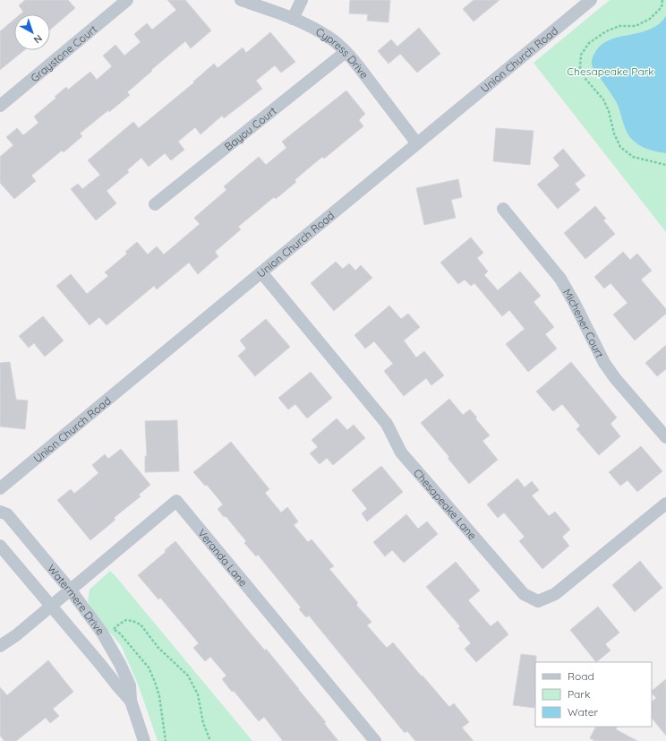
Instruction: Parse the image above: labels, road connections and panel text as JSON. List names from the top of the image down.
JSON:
{
  "streets": {
    "street": [
      "Graystone Court",
      "Cypress Drive",
      "Union Church Road",
      "Bayou Court",
      "Michener Court",
      "Chesapeake Lane",
      "Veranda Lane",
      "Watermere Drive"
    ]
  },
  "crossings": [
    ["Cypress Drive", "Union Church Road"],
    ["Cypress Drive", "Bayou Court"],
    ["Union Church Road", "Chesapeake Lane"],
    ["Veranda Lane", "Watermere Drive"]
  ],
  "parks": ["Chesapeake Park"],
  "legend": ["Road", "Park", "Water"],
  "north": "bottom right"
}
